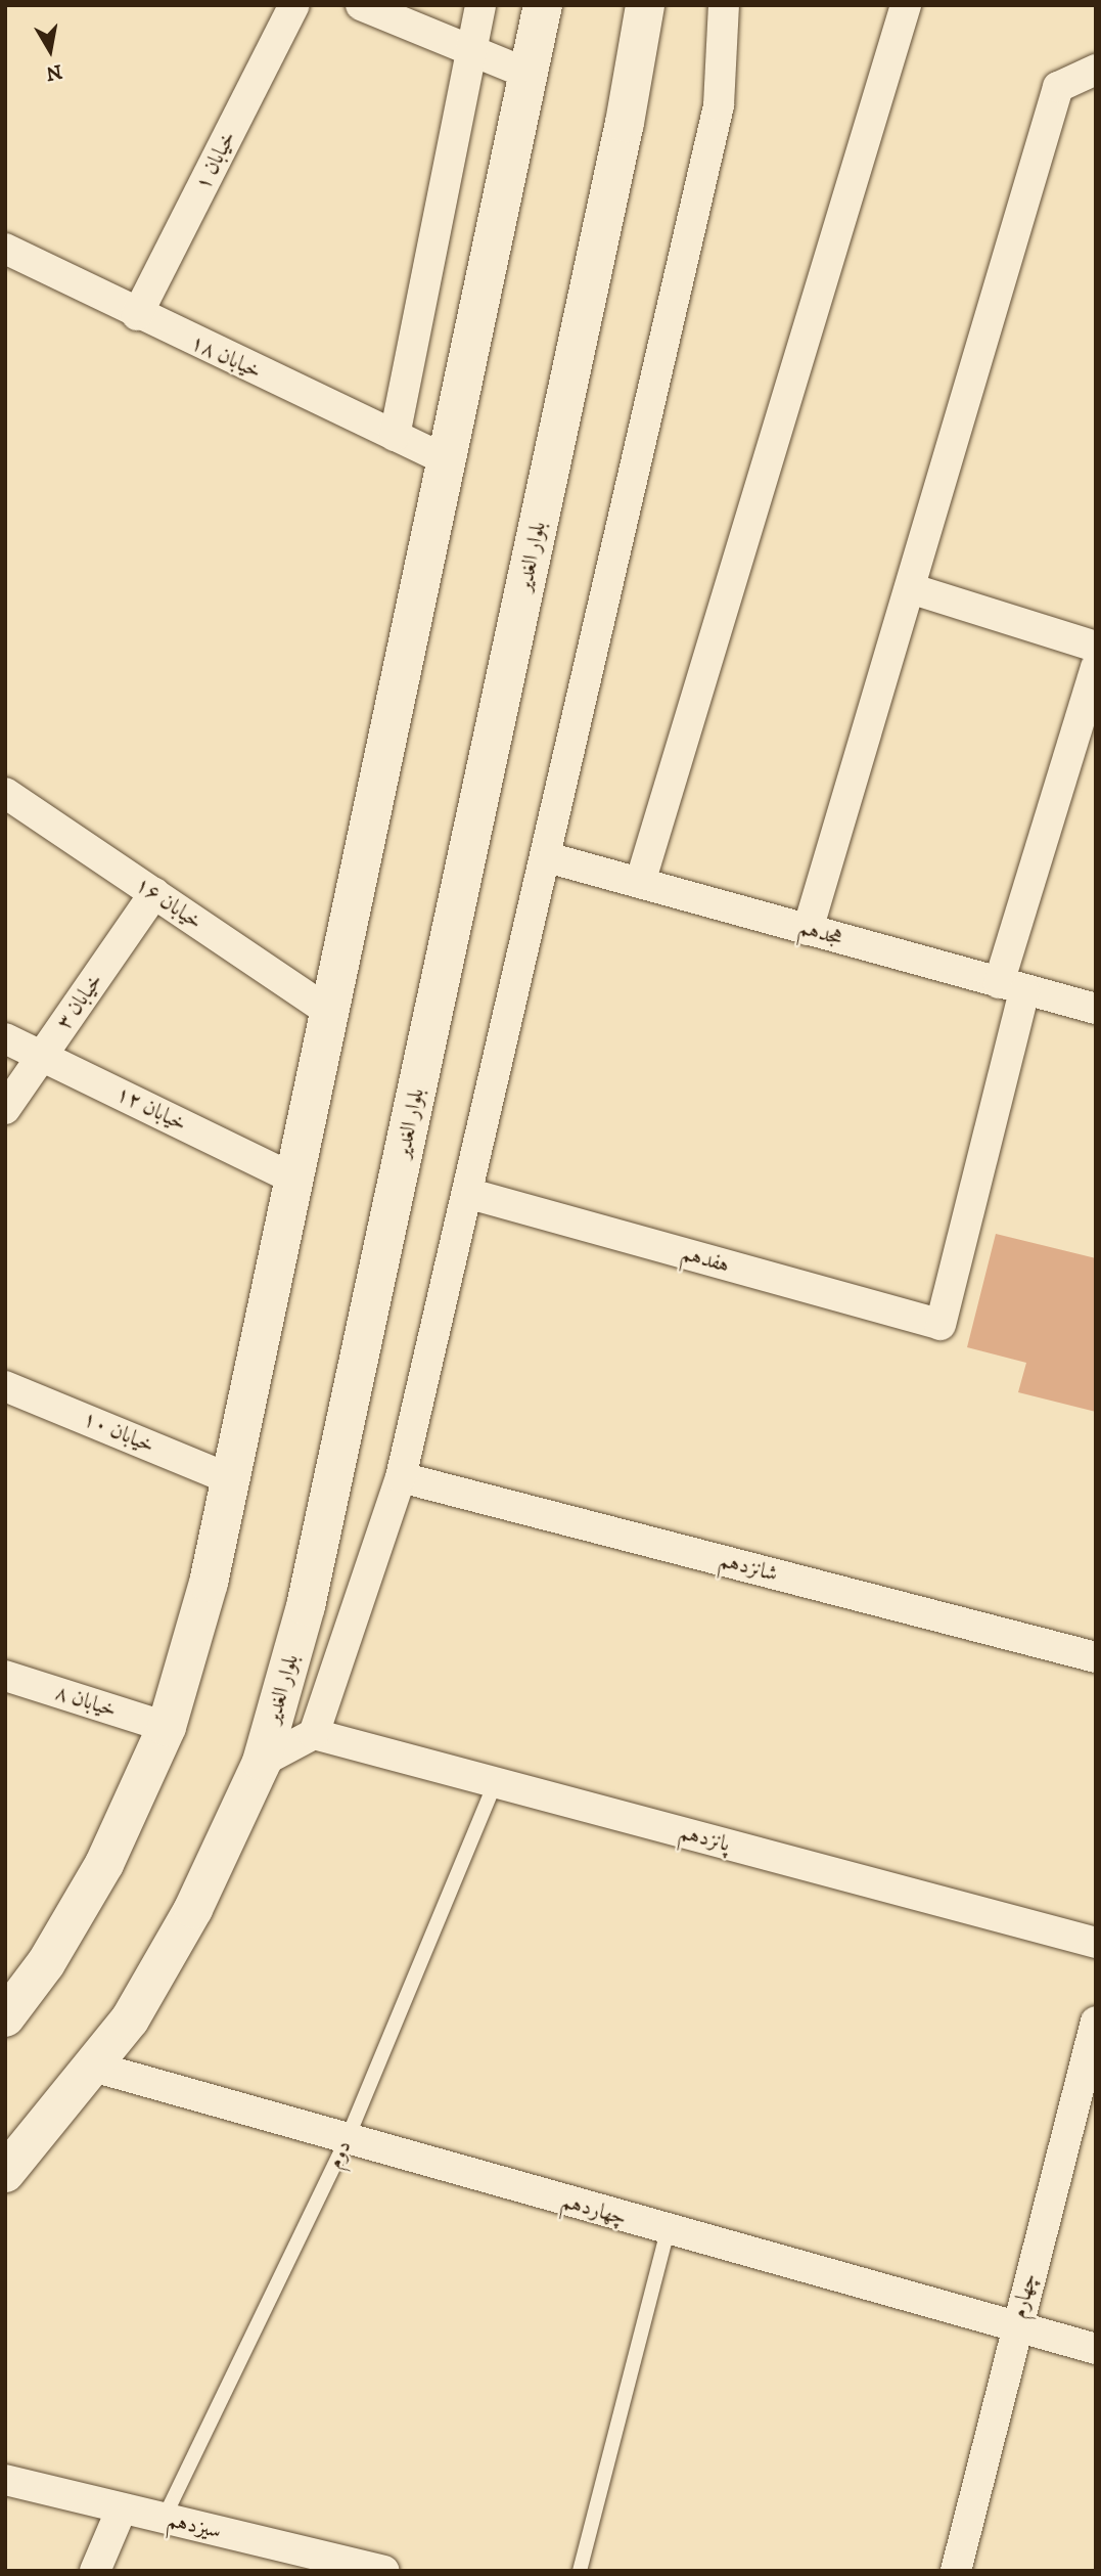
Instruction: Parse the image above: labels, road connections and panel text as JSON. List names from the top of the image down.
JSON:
{
  "streets": {
    "main road": ["بلوار الغدیر"],
    "street": [
      "خیابان ۱",
      "خیابان ۱۸",
      "خیابان ۱۶",
      "هجدهم",
      "خیابان ۳",
      "خیابان ۱۲",
      "هفدهم",
      "خیابان ۱۰",
      "شانزدهم",
      "خیابان ۸",
      "پانزدهم",
      "چهاردهم",
      "چهارم",
      "سیزدهم"
    ],
    "lane": ["دوم"]
  },
  "crossings": [
    ["خیابان ۱", "خیابان ۱۸"],
    ["بلوار الغدیر", "چهاردهم"],
    ["خیابان ۱۶", "خیابان ۳"],
    ["هجدهم", "هفدهم"],
    ["خیابان ۳", "خیابان ۱۲"],
    ["پانزدهم", "دوم"],
    ["دوم", "چهاردهم"],
    ["دوم", "سیزدهم"],
    ["چهاردهم", "چهارم"]
  ],
  "north": "bottom"
}
